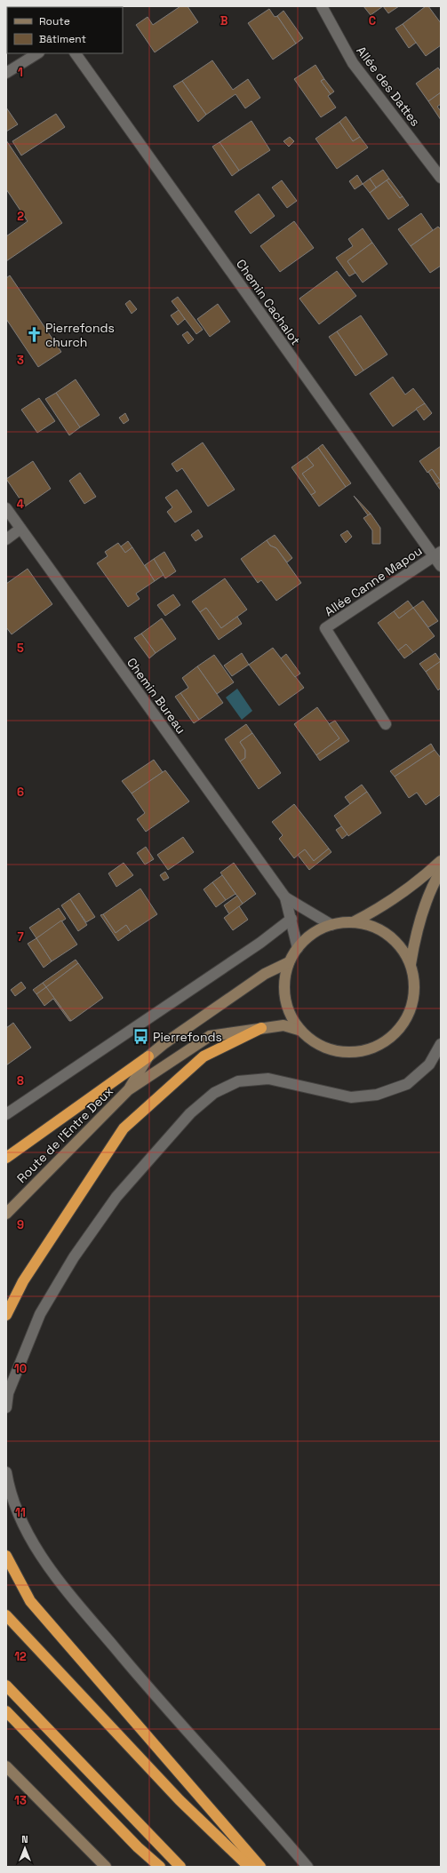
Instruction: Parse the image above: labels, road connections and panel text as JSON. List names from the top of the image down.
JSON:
{
  "streets": {
    "main road": ["Route de l'Entre Deux"],
    "street": [
      "Allée des Dattes",
      "Chemin Cachalot",
      "Allée Canne Mapou",
      "Chemin Bureau"
    ]
  },
  "crossings": [
    ["Chemin Cachalot", "Allée Canne Mapou"]
  ],
  "places": {
    "church": ["Pierrefonds church"],
    "bus stop": ["Pierrefonds"]
  },
  "legend": ["Route", "Bâtiment"],
  "north": "top",
  "grid": {
    "columns": ["B", "C"],
    "rows": [
      "1",
      "2",
      "3",
      "4",
      "5",
      "6",
      "7",
      "8",
      "9",
      "10",
      "11",
      "12",
      "13"
    ]
  }
}
